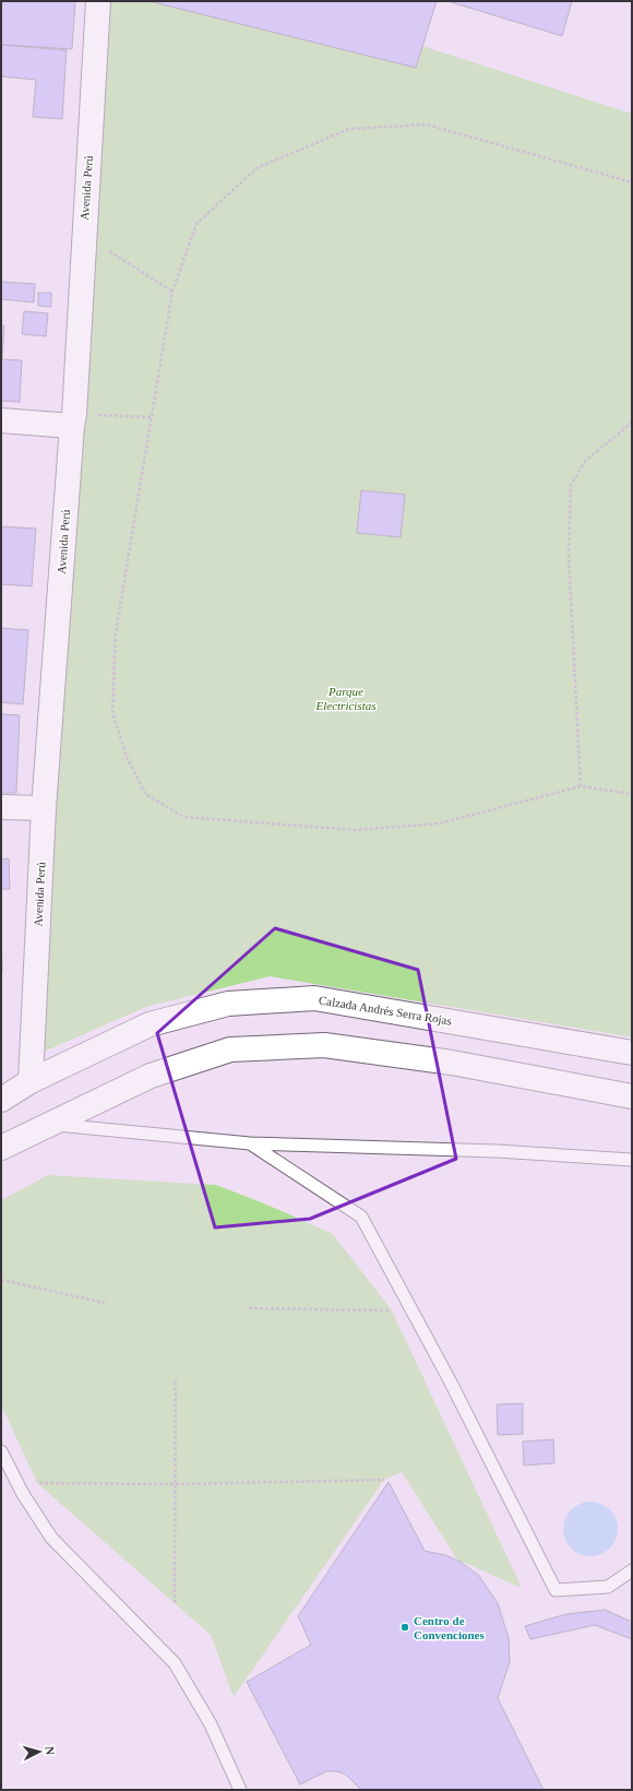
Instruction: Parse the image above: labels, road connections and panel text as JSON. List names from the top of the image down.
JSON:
{
  "streets": {
    "main road": ["Avenida Perú", "Calzada Andrés Serra Rojas"]
  },
  "crossings": [
    ["Avenida Perú", "Calzada Andrés Serra Rojas"]
  ],
  "parks": ["Parque Electricistas"],
  "places": ["Centro de Convenciones"],
  "north": "right"
}
